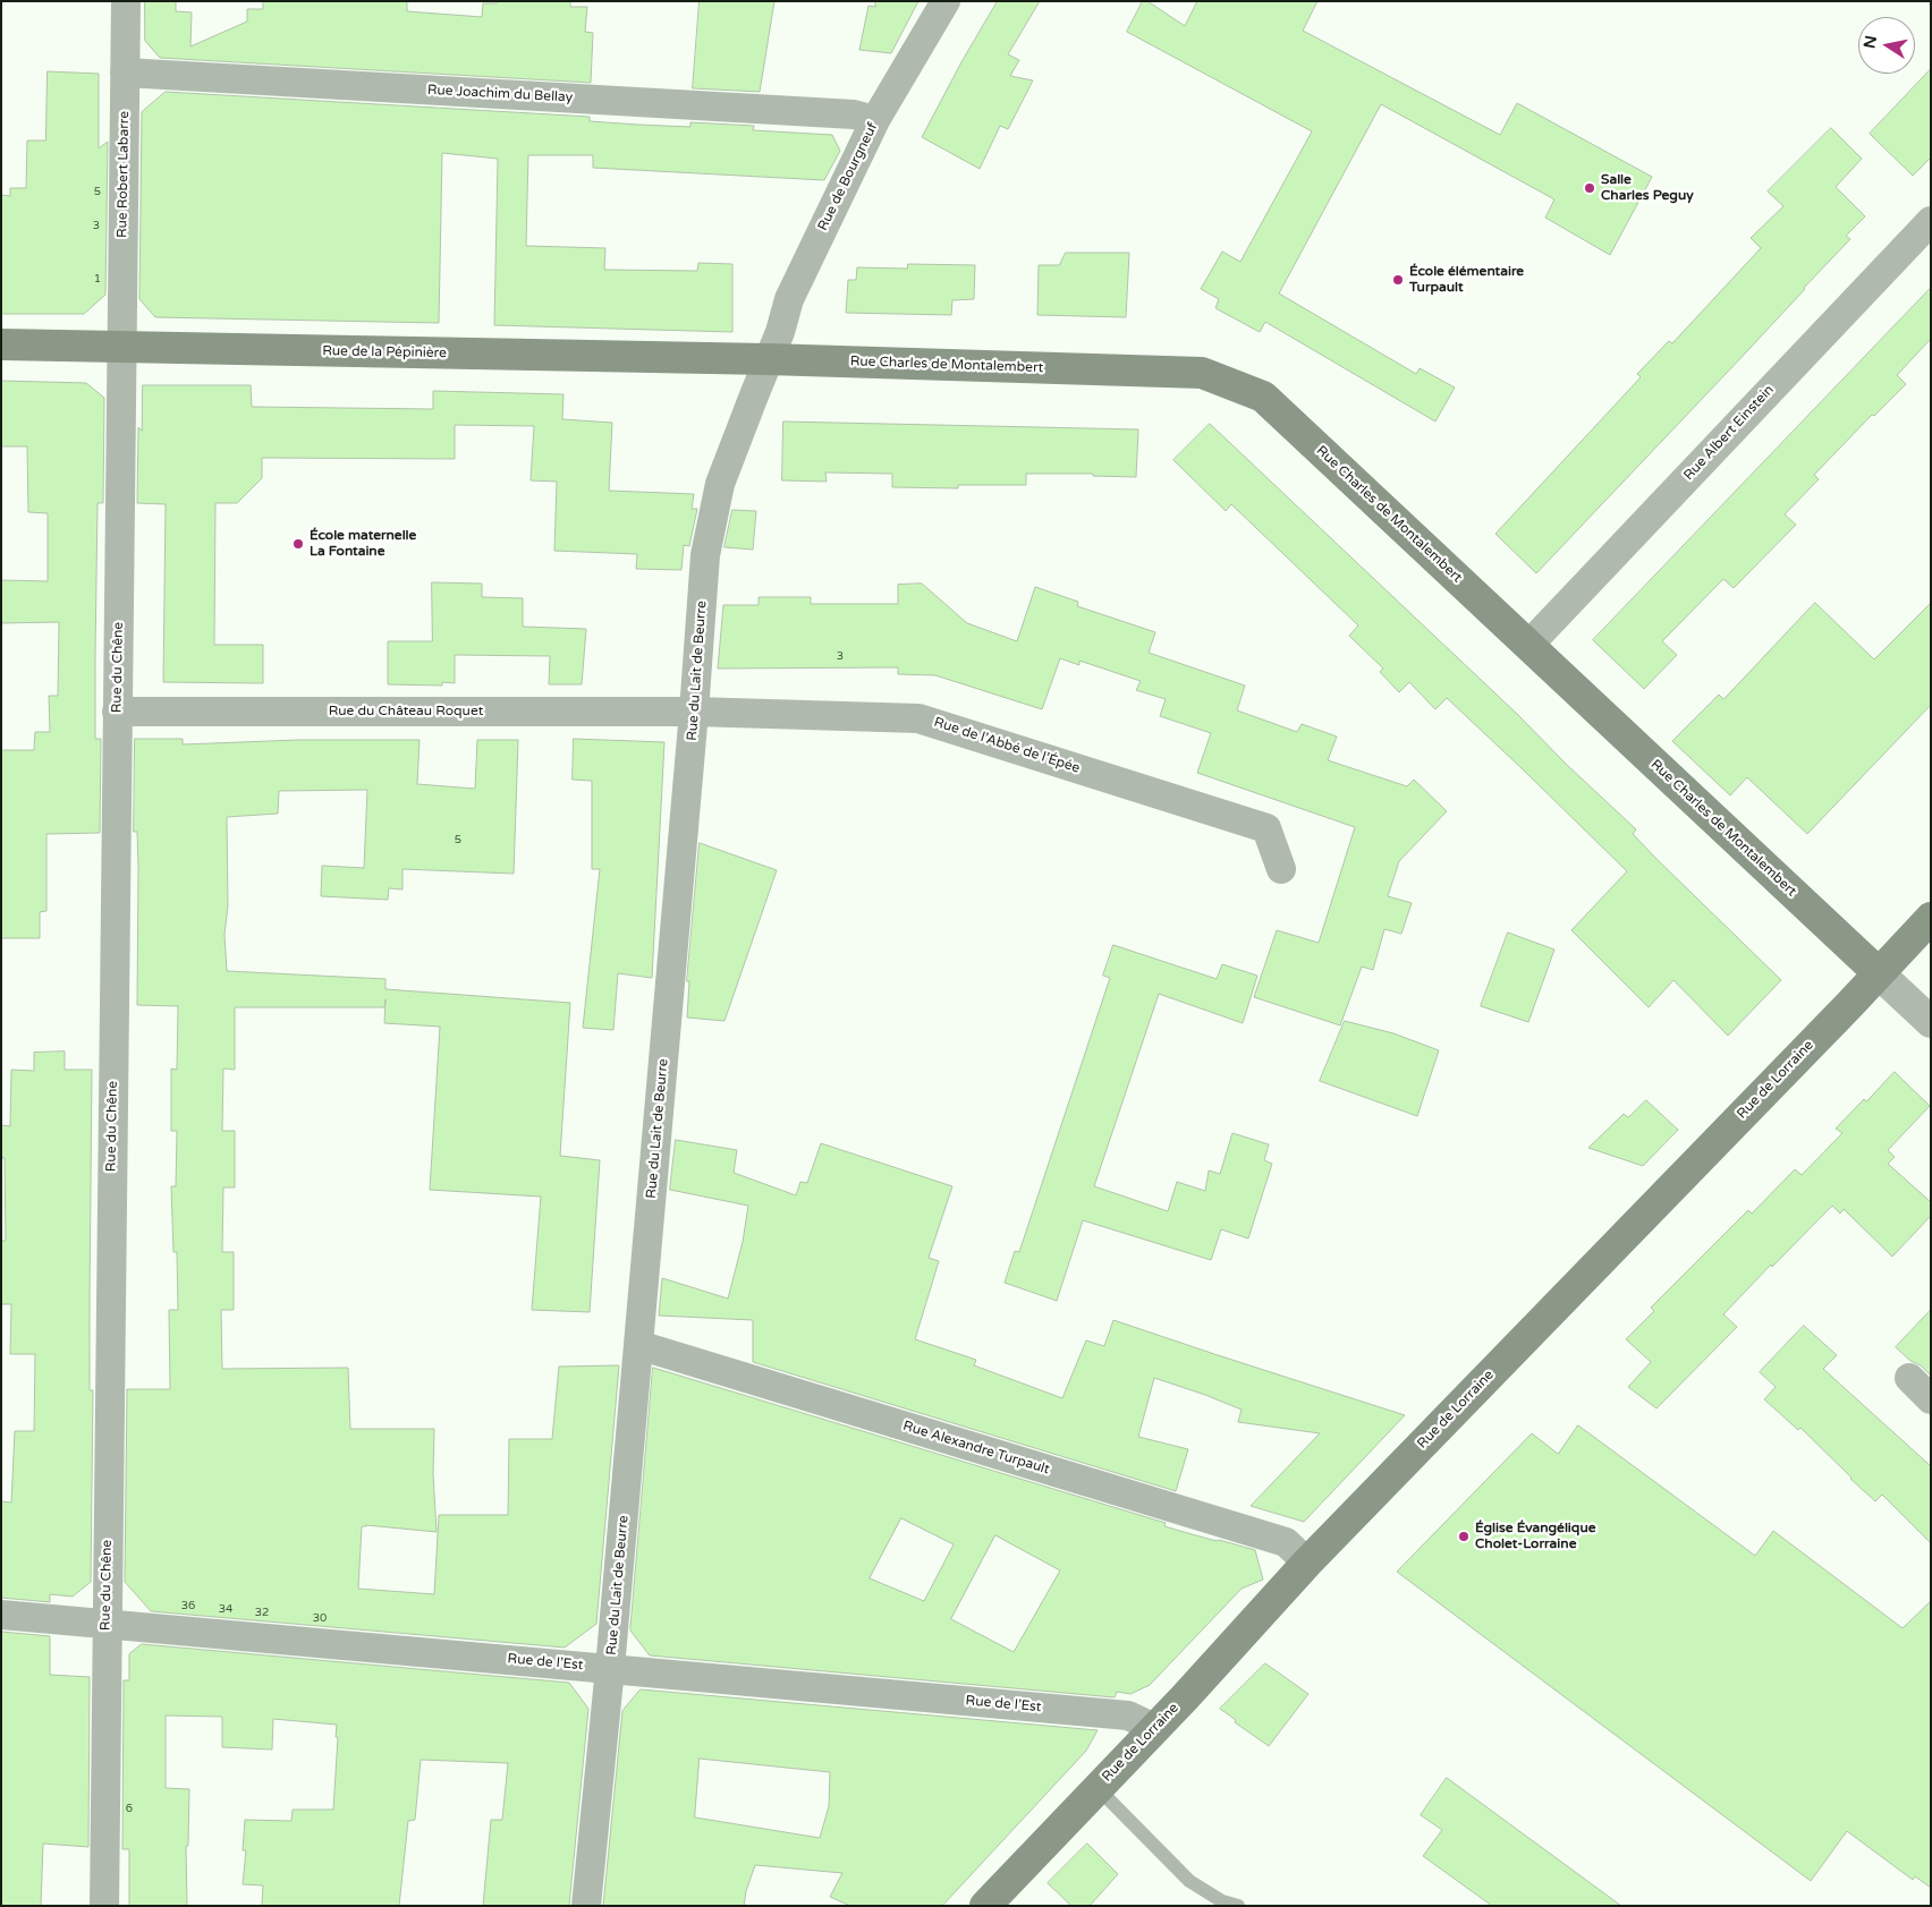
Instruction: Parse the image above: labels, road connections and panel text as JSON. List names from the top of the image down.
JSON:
{
  "streets": {
    "main road": ["Rue de la Pépinière", "Rue Charles de Montalembert", "Rue de Lorraine"],
    "street": [
      "Rue Joachim du Bellay",
      "Rue Robert Labarre",
      "Rue de Bourgneuf",
      "Rue Albert Einstein",
      "Rue du Chêne",
      "Rue du Lait de Beurre",
      "Rue du Château Roquet",
      "Rue de l’Abbé de l’Épée",
      "Rue Alexandre Turpault",
      "Rue de l’Est"
    ]
  },
  "crossings": [
    ["Rue Joachim du Bellay", "Rue Robert Labarre"],
    ["Rue Joachim du Bellay", "Rue de Bourgneuf"],
    ["Rue Robert Labarre", "Rue de la Pépinière"],
    ["Rue Robert Labarre", "Rue du Chêne"],
    ["Rue de Bourgneuf", "Rue de la Pépinière"],
    ["Rue de Bourgneuf", "Rue Charles de Montalembert"],
    ["Rue de Bourgneuf", "Rue du Lait de Beurre"],
    ["Rue de la Pépinière", "Rue Charles de Montalembert"],
    ["Rue de la Pépinière", "Rue du Chêne"],
    ["Rue de la Pépinière", "Rue du Lait de Beurre"],
    ["Rue Charles de Montalembert", "Rue Albert Einstein"],
    ["Rue Charles de Montalembert", "Rue du Lait de Beurre"],
    ["Rue Charles de Montalembert", "Rue de Lorraine"],
    ["Rue du Chêne", "Rue du Château Roquet"],
    ["Rue du Chêne", "Rue de l’Est"],
    ["Rue du Lait de Beurre", "Rue du Château Roquet"],
    ["Rue du Lait de Beurre", "Rue de l’Abbé de l’Épée"],
    ["Rue du Lait de Beurre", "Rue Alexandre Turpault"],
    ["Rue du Lait de Beurre", "Rue de l’Est"],
    ["Rue du Château Roquet", "Rue de l’Abbé de l’Épée"],
    ["Rue de Lorraine", "Rue Alexandre Turpault"],
    ["Rue de Lorraine", "Rue de l’Est"]
  ],
  "places": [
    "Salle Charles Peguy",
    "École élémentaire Turpault",
    "École maternelle La Fontaine",
    "Église Évangélique Cholet-Lorraine"
  ],
  "house_numbers": [
    "5",
    "3",
    "1",
    "3",
    "5",
    "36",
    "34",
    "32",
    "30",
    "6"
  ],
  "north": "left"
}
